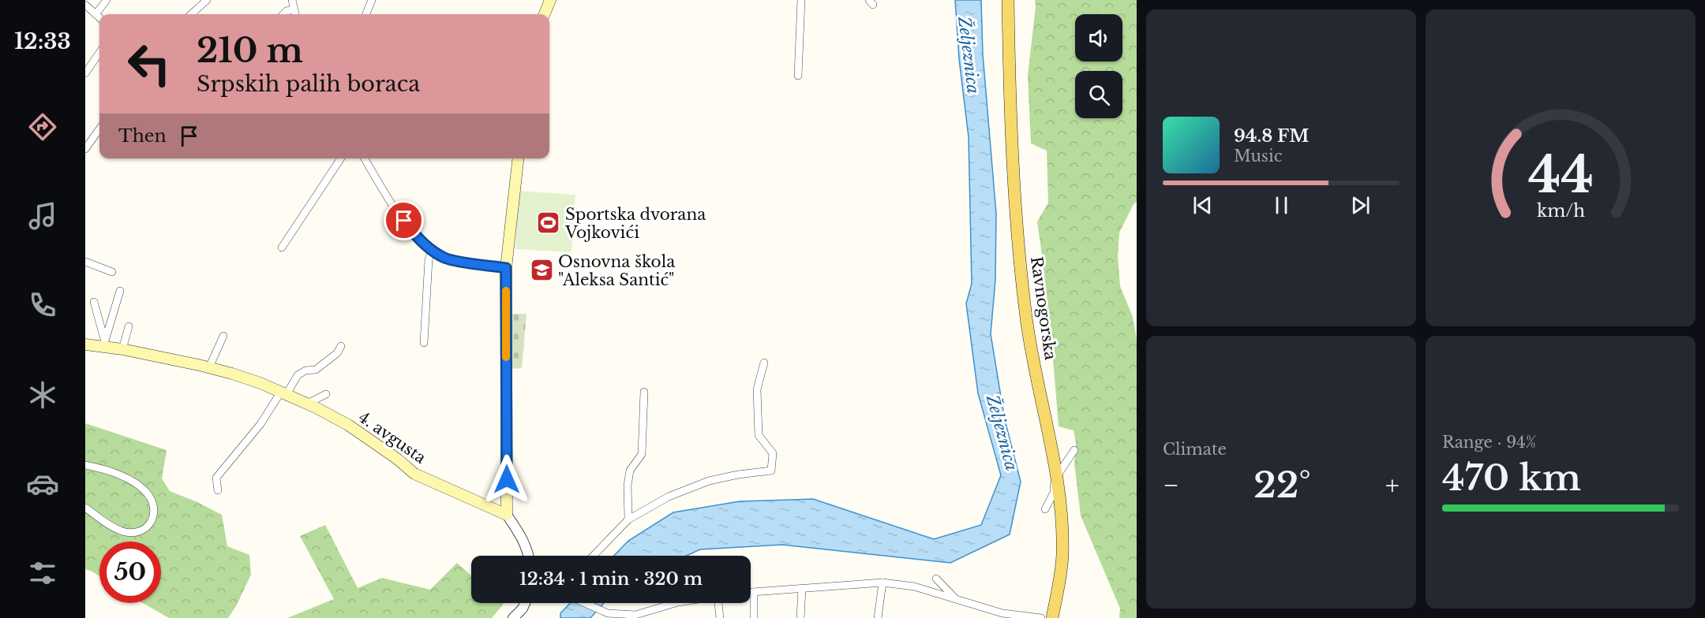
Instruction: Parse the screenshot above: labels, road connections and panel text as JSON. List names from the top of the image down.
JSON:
{
  "streets": {
    "main road": ["Ravnogorska", "4. avgusta"]
  },
  "water": ["Željeznica"],
  "places": {
    "sports": ["Sportska dvorana Vojkovići"],
    "school or university": ["Osnovna škola \"Aleksa Santić\""]
  },
  "page": {
    "tabs": "12:33",
    "turn": ["210 m", "Srpskih palih boraca"],
    "then": "Then",
    "song": ["94.8 FM", "Music"],
    "tile": [
      "Climate",
      ["Range · 94%", "470 km"]
    ],
    "heat": ["−", "22°", "+"],
    "limit": "50",
    "trip": "12:34 · 1 min · 320 m",
    "gauge": ["44", "km/h"]
  }
}
